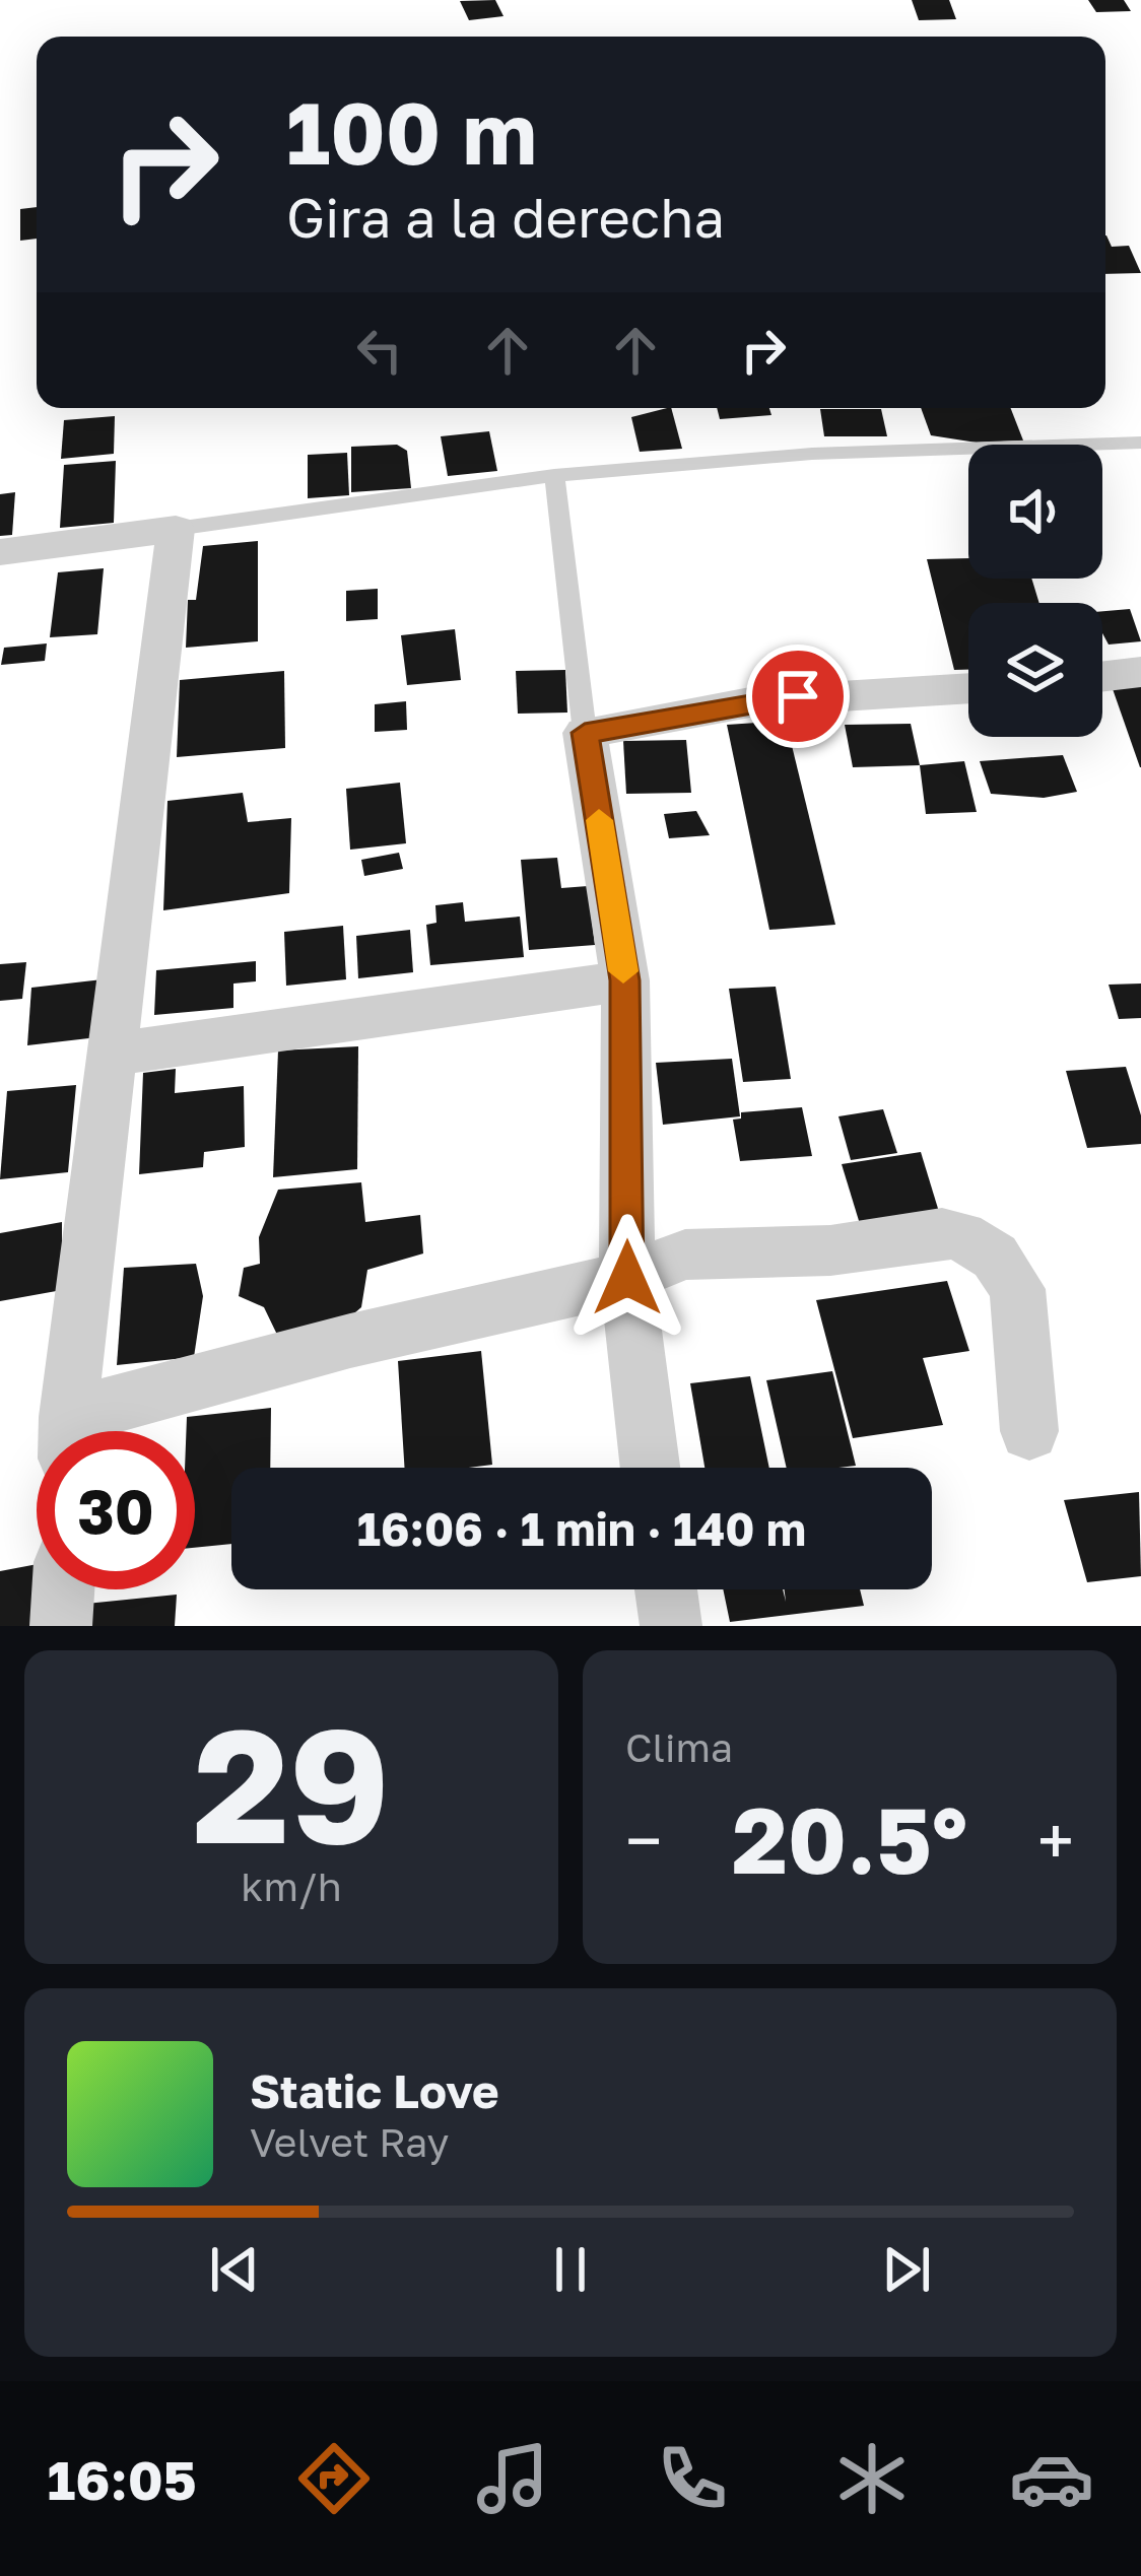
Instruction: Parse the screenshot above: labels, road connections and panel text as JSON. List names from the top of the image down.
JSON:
{
  "page": {
    "turn": ["100 m", "Gira a la derecha"],
    "limit": "30",
    "trip": "16:06 · 1 min · 140 m",
    "tile": [
      ["29", "km/h"],
      "Clima"
    ],
    "heat": ["−", "20.5°", "+"],
    "song": ["Static Love", "Velvet Ray"],
    "tabs": "16:05"
  }
}
